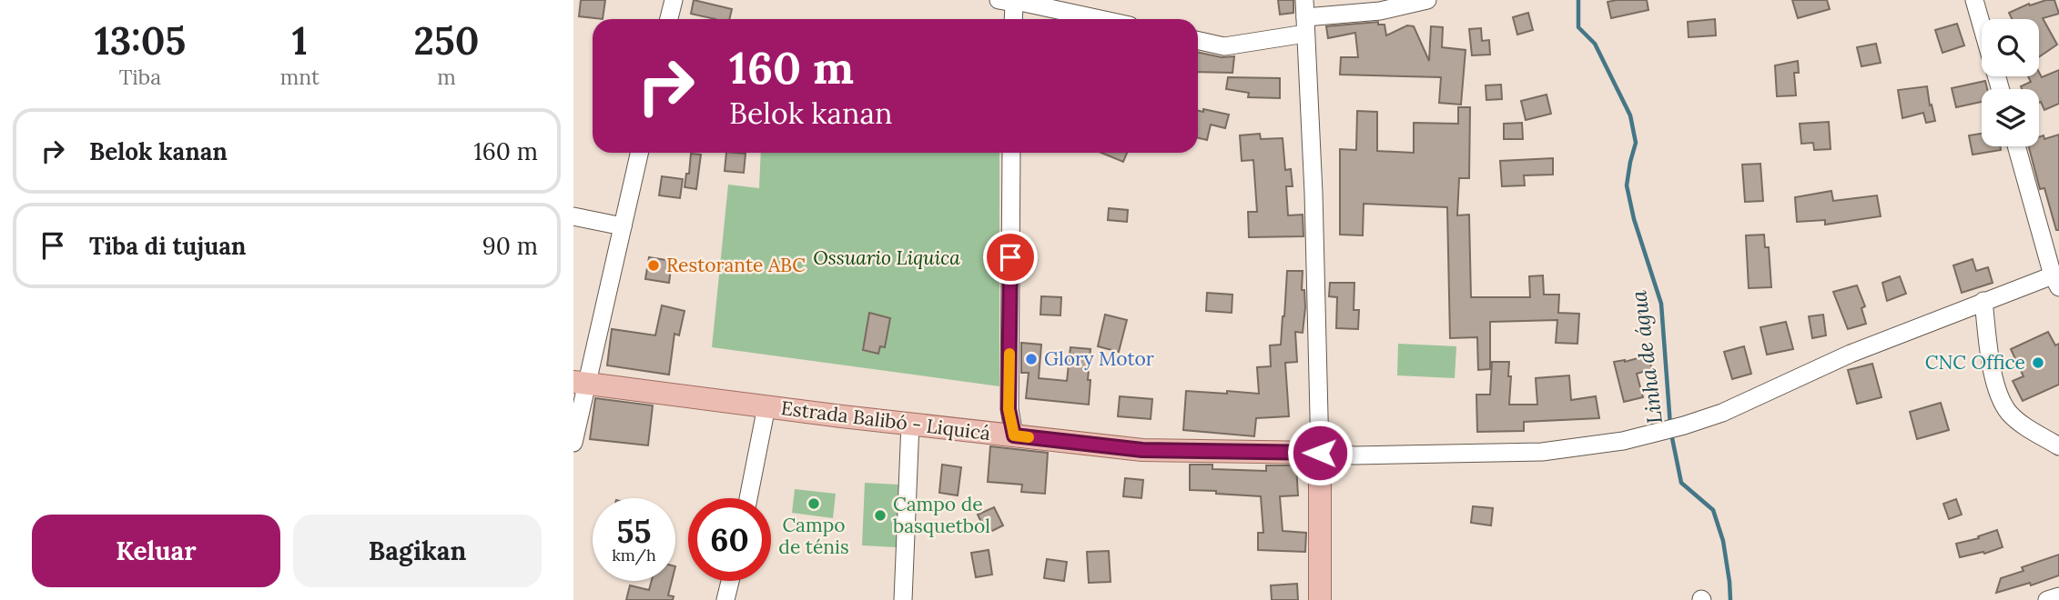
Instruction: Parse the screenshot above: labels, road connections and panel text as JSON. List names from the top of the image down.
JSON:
{
  "streets": {
    "main road": ["Estrada Balibó - Liquicá"]
  },
  "water": ["Linha de água"],
  "parks": ["Ossuario Liquica"],
  "places": [
    "Restorante ABC",
    "Glory Motor",
    "CNC Office",
    "Campo de ténis",
    "Campo de basquetbol"
  ],
  "page": {
    "eta": [
      "13:05",
      "Tiba",
      "1",
      "mnt",
      "250",
      "m"
    ],
    "turn": ["160 m", "Belok kanan"],
    "list": [
      {
        "name": "Belok kanan",
        "value": "160 m"
      },
      {
        "name": "Tiba di tujuan",
        "value": "90 m"
      }
    ],
    "speed": "55 km/h",
    "limit": "60",
    "buttons": ["Keluar", "Bagikan"]
  }
}
